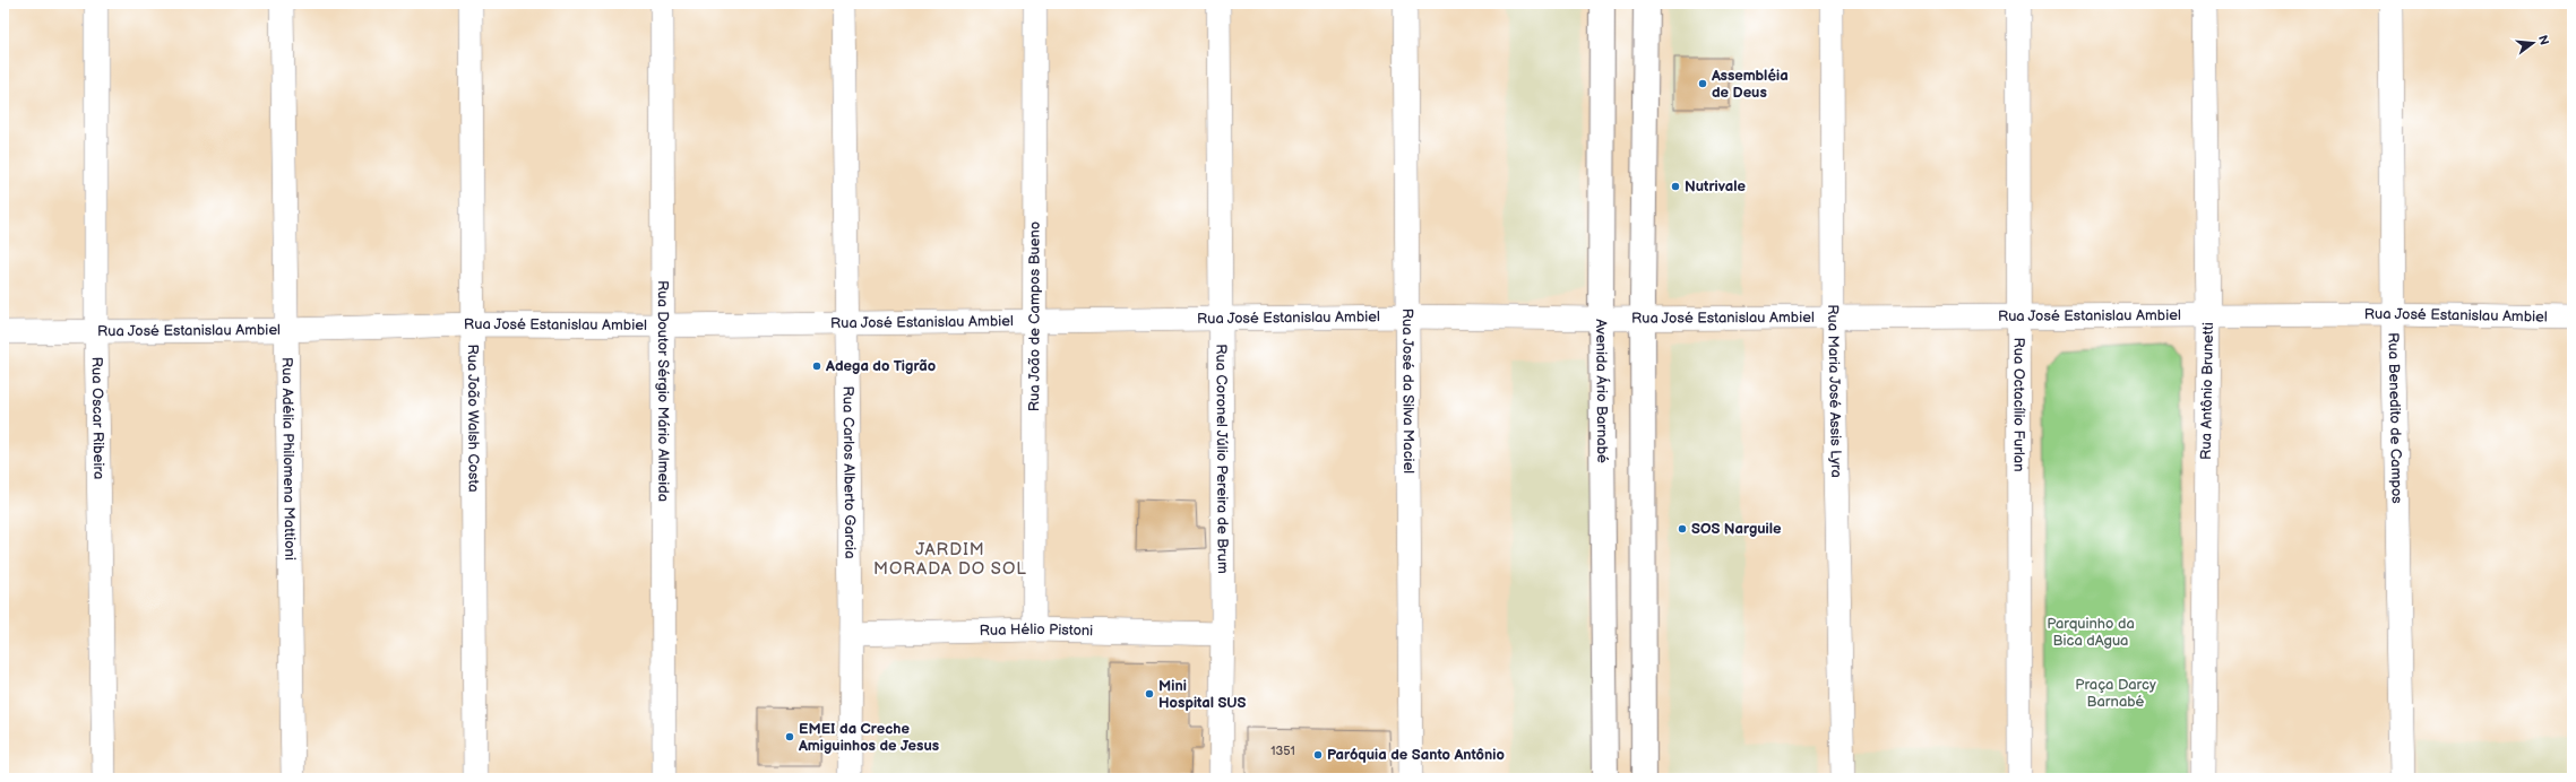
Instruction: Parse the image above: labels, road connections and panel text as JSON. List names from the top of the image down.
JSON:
{
  "streets": {
    "main road": ["Avenida Ário Barnabé"],
    "street": [
      "Rua José Estanislau Ambiel",
      "Rua João de Campos Bueno",
      "Rua Doutor Sérgio Mário Almeida",
      "Rua José da Silva Maciel",
      "Rua Maria José Assis Lyra",
      "Rua Antônio Brunetti",
      "Rua Octacílio Furlan",
      "Rua Oscar Ribeira",
      "Rua João Walsh Costa",
      "Rua Benedito de Campos",
      "Rua Adélia Philomena Mattioni",
      "Rua Coronel Júlio Pereira de Brum",
      "Rua Carlos Alberto Garcia",
      "Rua Hélio Pistoni"
    ]
  },
  "crossings": [
    ["Rua José Estanislau Ambiel", "Rua João de Campos Bueno"],
    ["Rua José Estanislau Ambiel", "Rua Doutor Sérgio Mário Almeida"],
    ["Rua José Estanislau Ambiel", "Rua José da Silva Maciel"],
    ["Rua José Estanislau Ambiel", "Avenida Ário Barnabé"],
    ["Rua José Estanislau Ambiel", "Rua Maria José Assis Lyra"],
    ["Rua José Estanislau Ambiel", "Rua Antônio Brunetti"],
    ["Rua José Estanislau Ambiel", "Rua Octacílio Furlan"],
    ["Rua José Estanislau Ambiel", "Rua Oscar Ribeira"],
    ["Rua José Estanislau Ambiel", "Rua João Walsh Costa"],
    ["Rua José Estanislau Ambiel", "Rua Benedito de Campos"],
    ["Rua José Estanislau Ambiel", "Rua Adélia Philomena Mattioni"],
    ["Rua José Estanislau Ambiel", "Rua Coronel Júlio Pereira de Brum"],
    ["Rua José Estanislau Ambiel", "Rua Carlos Alberto Garcia"],
    ["Rua João de Campos Bueno", "Rua Hélio Pistoni"],
    ["Rua Coronel Júlio Pereira de Brum", "Rua Hélio Pistoni"],
    ["Rua Carlos Alberto Garcia", "Rua Hélio Pistoni"]
  ],
  "districts": ["JARDIM MORADA DO SOL"],
  "parks": ["Parquinho da Bica dAgua", "Praça Darcy Barnabé"],
  "places": [
    "Assembléia de Deus",
    "Nutrivale",
    "Adega do Tigrão",
    "SOS Narguile",
    "Mini Hospital SUS",
    "EMEI da Creche Amiguinhos de Jesus",
    "Paróquia de Santo Antônio"
  ],
  "house_numbers": ["1351"],
  "north": "right"
}
